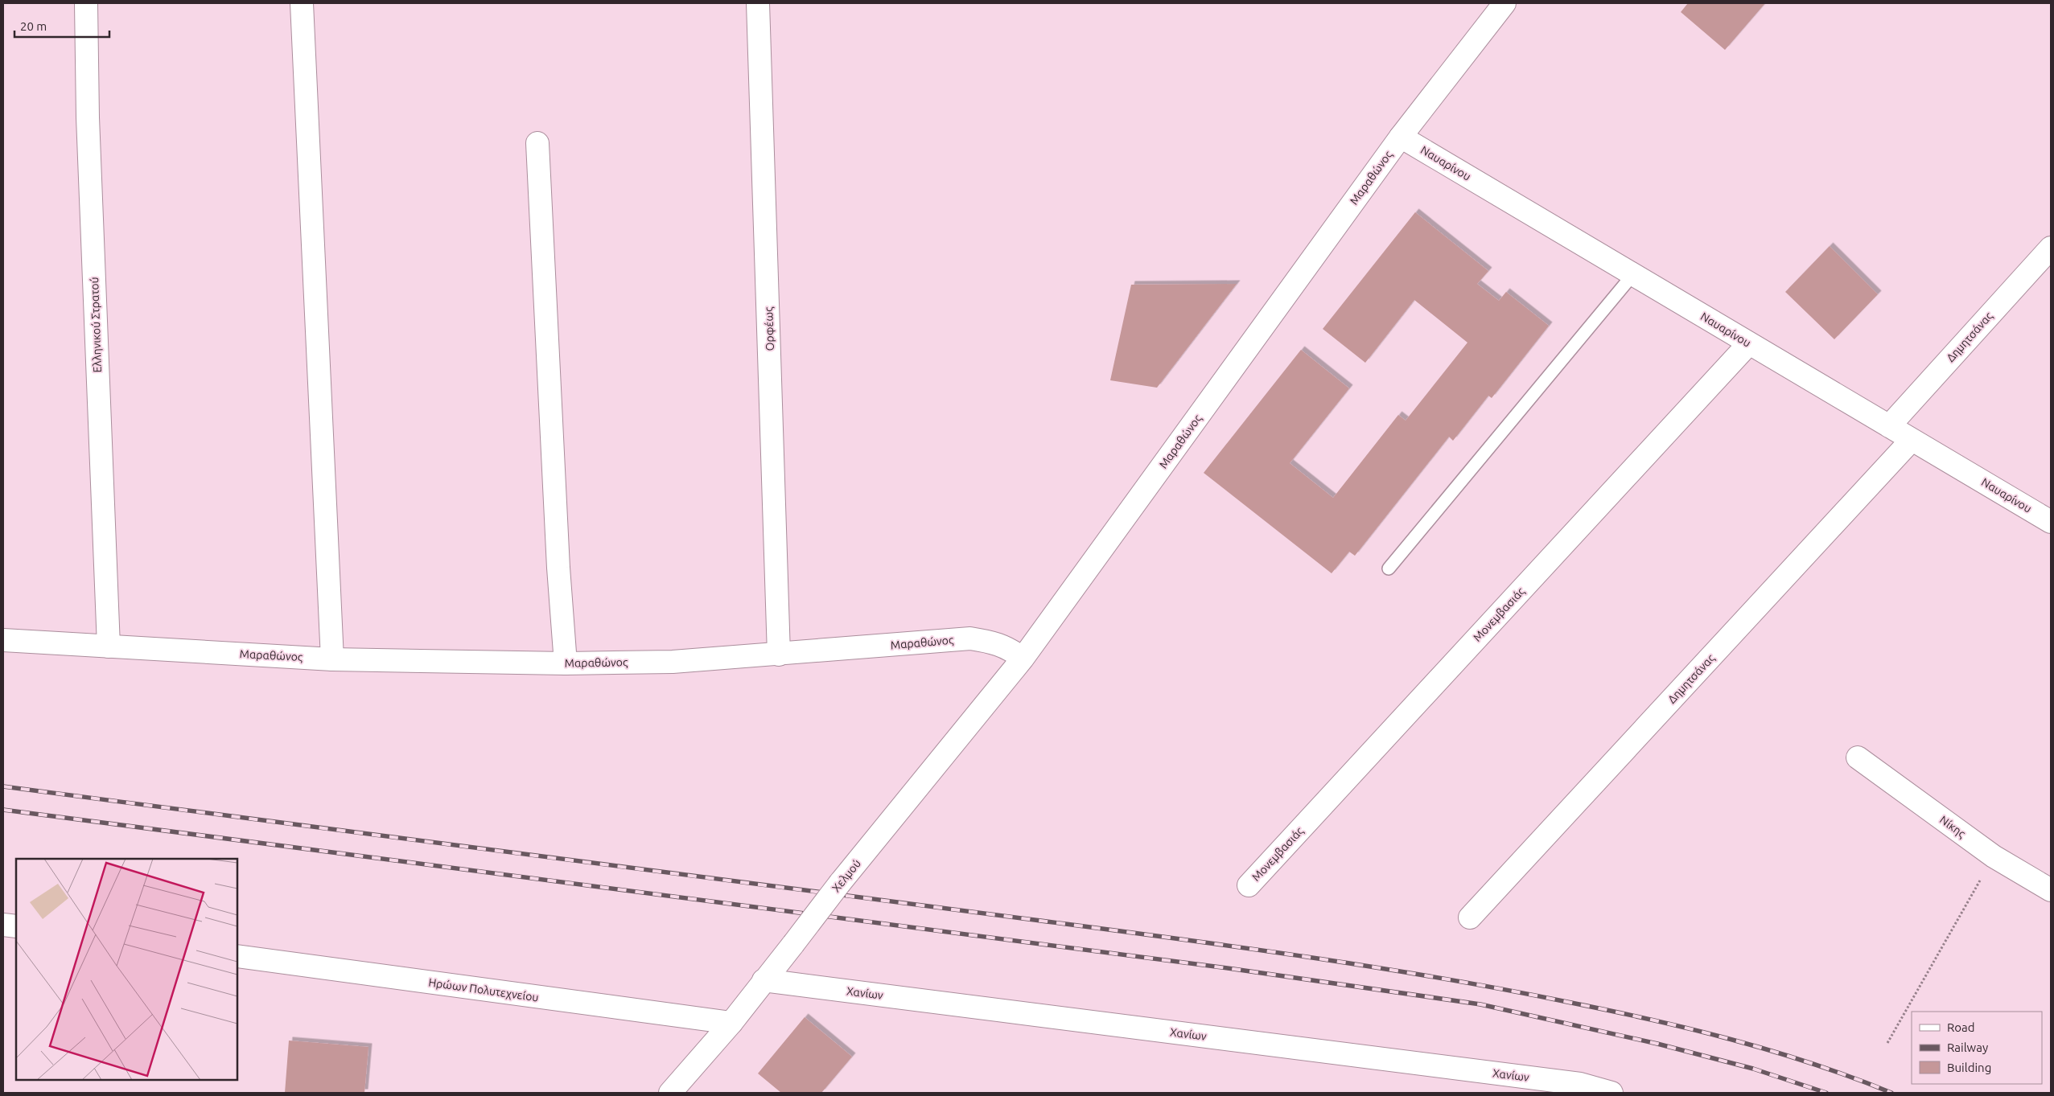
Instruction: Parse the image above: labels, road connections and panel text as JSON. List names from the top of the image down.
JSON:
{
  "streets": {
    "street": [
      "Ναυαρίνου",
      "Μαραθώνος",
      "Ελληνικού Στρατού",
      "Ορφέως",
      "Δημητσάνας",
      "Μονεμβασιάς",
      "Νίκης",
      "Χελμού",
      "Ηρώων Πολυτεχνείου",
      "Χανίων"
    ]
  },
  "crossings": [
    ["Ναυαρίνου", "Μαραθώνος"],
    ["Ναυαρίνου", "Δημητσάνας"],
    ["Ναυαρίνου", "Μονεμβασιάς"],
    ["Μαραθώνος", "Ελληνικού Στρατού"],
    ["Μαραθώνος", "Ορφέως"],
    ["Μαραθώνος", "Χελμού"],
    ["Χελμού", "Ηρώων Πολυτεχνείου"],
    ["Χελμού", "Χανίων"]
  ],
  "legend": ["Road", "Railway", "Building"],
  "scale_bar": "20 m"
}
